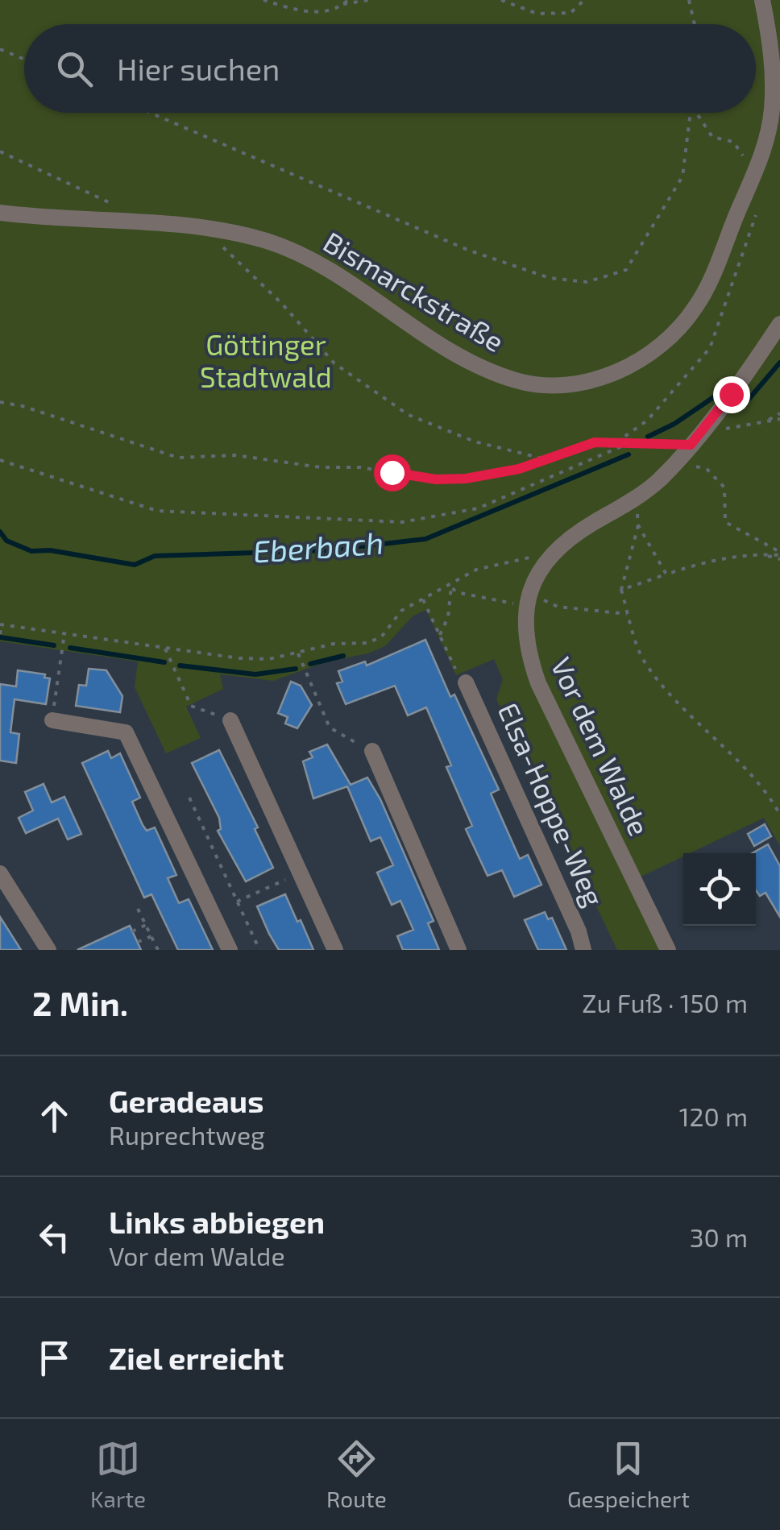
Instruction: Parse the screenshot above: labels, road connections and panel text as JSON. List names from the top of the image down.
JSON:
{
  "streets": {
    "street": ["Bismarckstraße", "Vor dem Walde", "Elsa-Hoppe-Weg"]
  },
  "water": ["Eberbach"],
  "parks": ["Göttinger Stadtwald"],
  "page": {
    "search": "Hier suchen",
    "heading": ["2 Min.", "Zu Fuß · 150 m"],
    "list": [
      ["Geradeaus", "Ruprechtweg", "120 m"],
      ["Links abbiegen", "Vor dem Walde", "30 m"],
      "Ziel erreicht"
    ],
    "nav": ["Karte", "Route", "Gespeichert"]
  }
}
